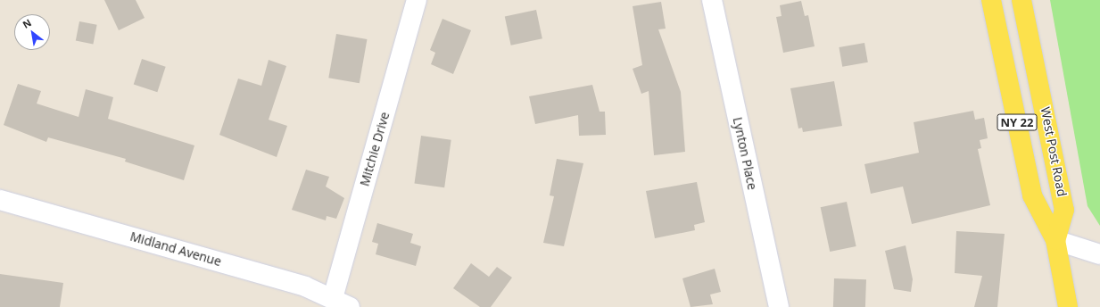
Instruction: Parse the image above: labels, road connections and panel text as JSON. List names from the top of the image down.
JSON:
{
  "streets": {
    "main road": ["NY 22", "West Post Road"],
    "street": ["Mitchie Drive", "Lynton Place", "Midland Avenue"]
  },
  "crossings": [
    ["Mitchie Drive", "Midland Avenue"]
  ],
  "north": "top left"
}
